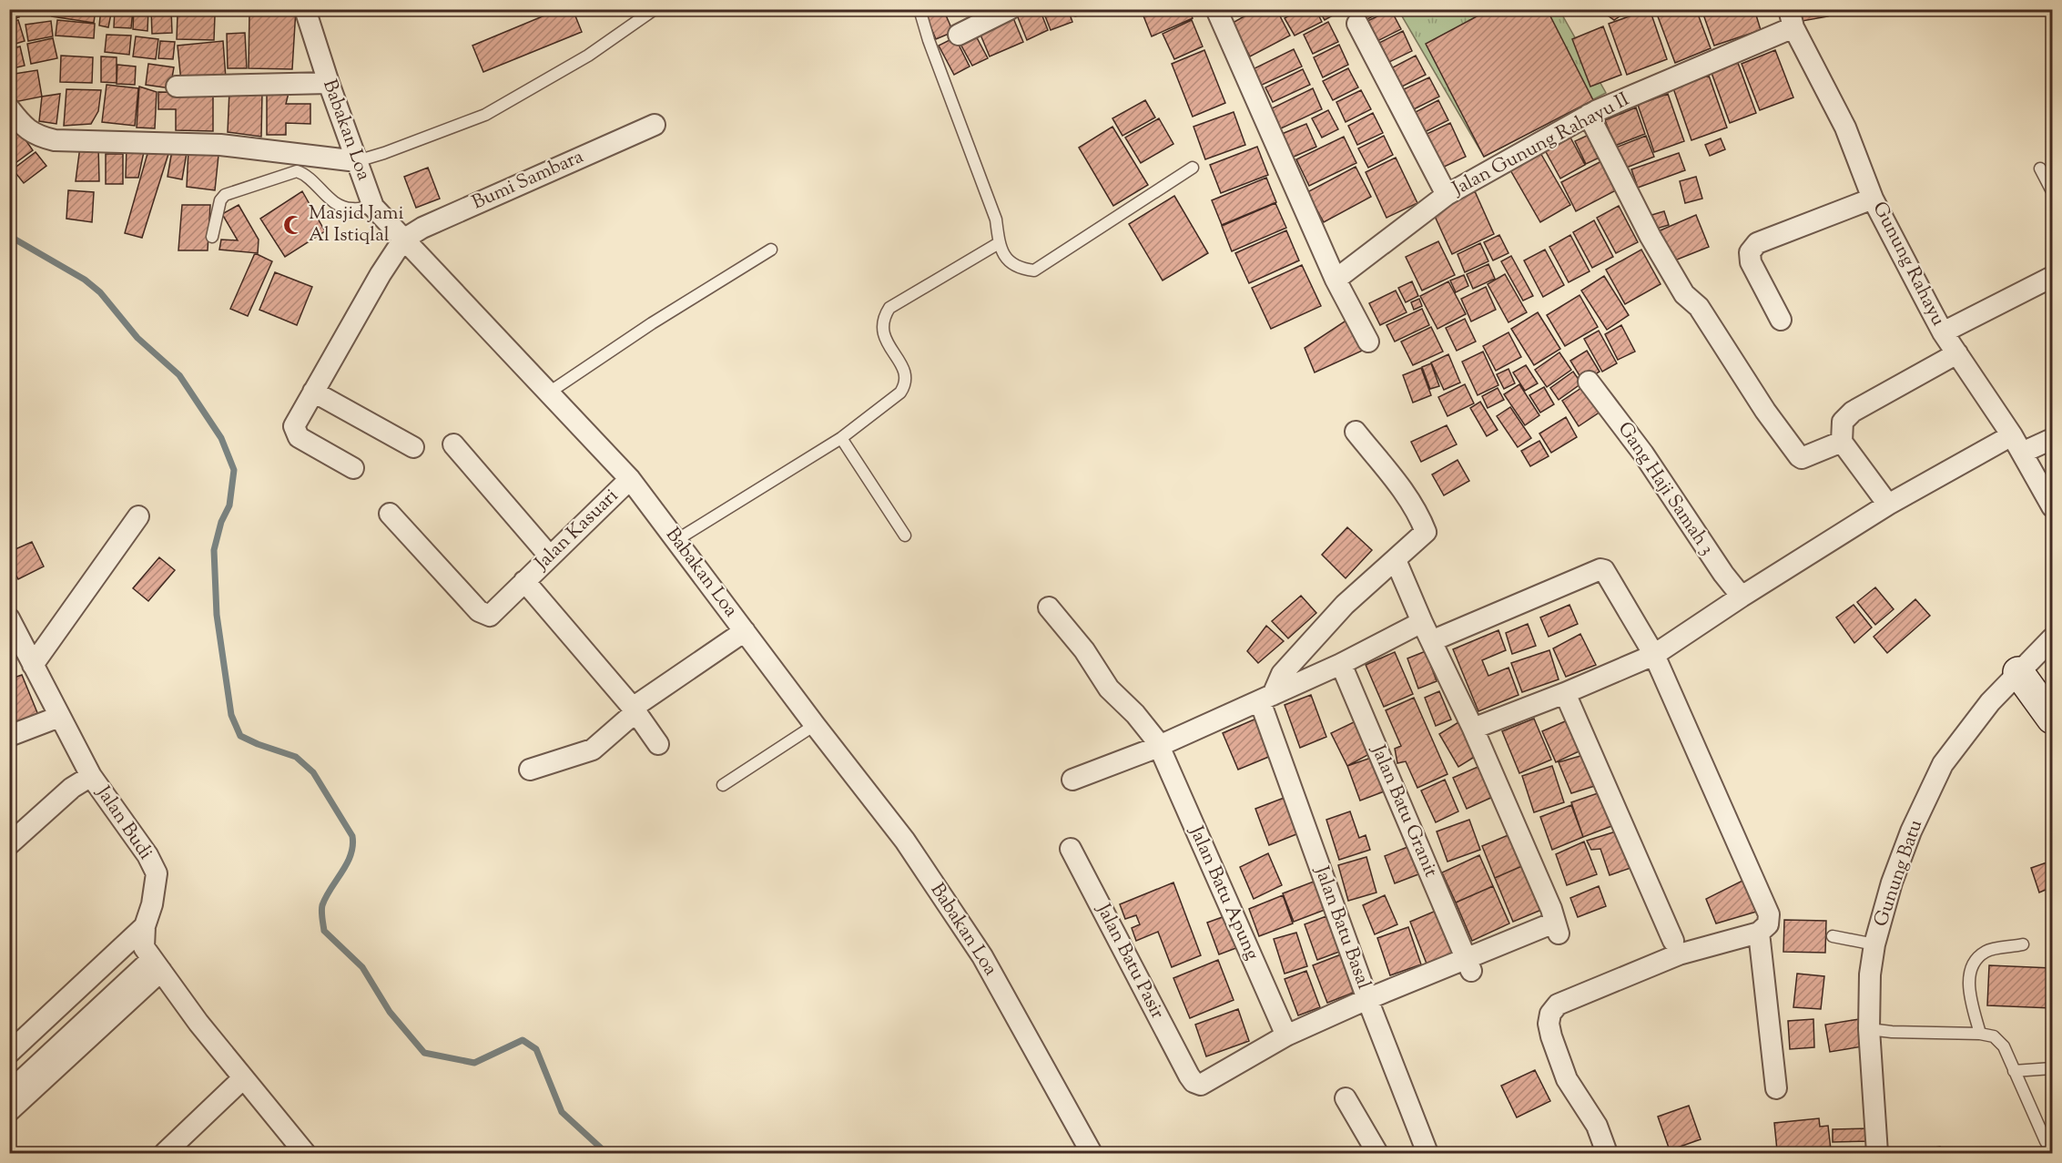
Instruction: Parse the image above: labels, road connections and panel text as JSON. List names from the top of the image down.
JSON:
{
  "streets": {
    "street": [
      "Babakan Loa",
      "Jalan Gunung Rahayu II",
      "Bumi Sambara",
      "Gunung Rahayu",
      "Gang Haji Samah 3",
      "Jalan Kasuari",
      "Jalan Batu Granit",
      "Jalan Budi",
      "Gunung Batu",
      "Jalan Batu Apung",
      "Jalan Batu Basal",
      "Jalan Batu Pasir"
    ]
  },
  "crossings": [
    ["Babakan Loa", "Bumi Sambara"],
    ["Babakan Loa", "Jalan Kasuari"],
    ["Jalan Gunung Rahayu II", "Gunung Rahayu"],
    ["Jalan Batu Apung", "Jalan Batu Pasir"]
  ],
  "places": {
    "mosque": ["Masjid Jami Al Istiqlal"]
  }
}
